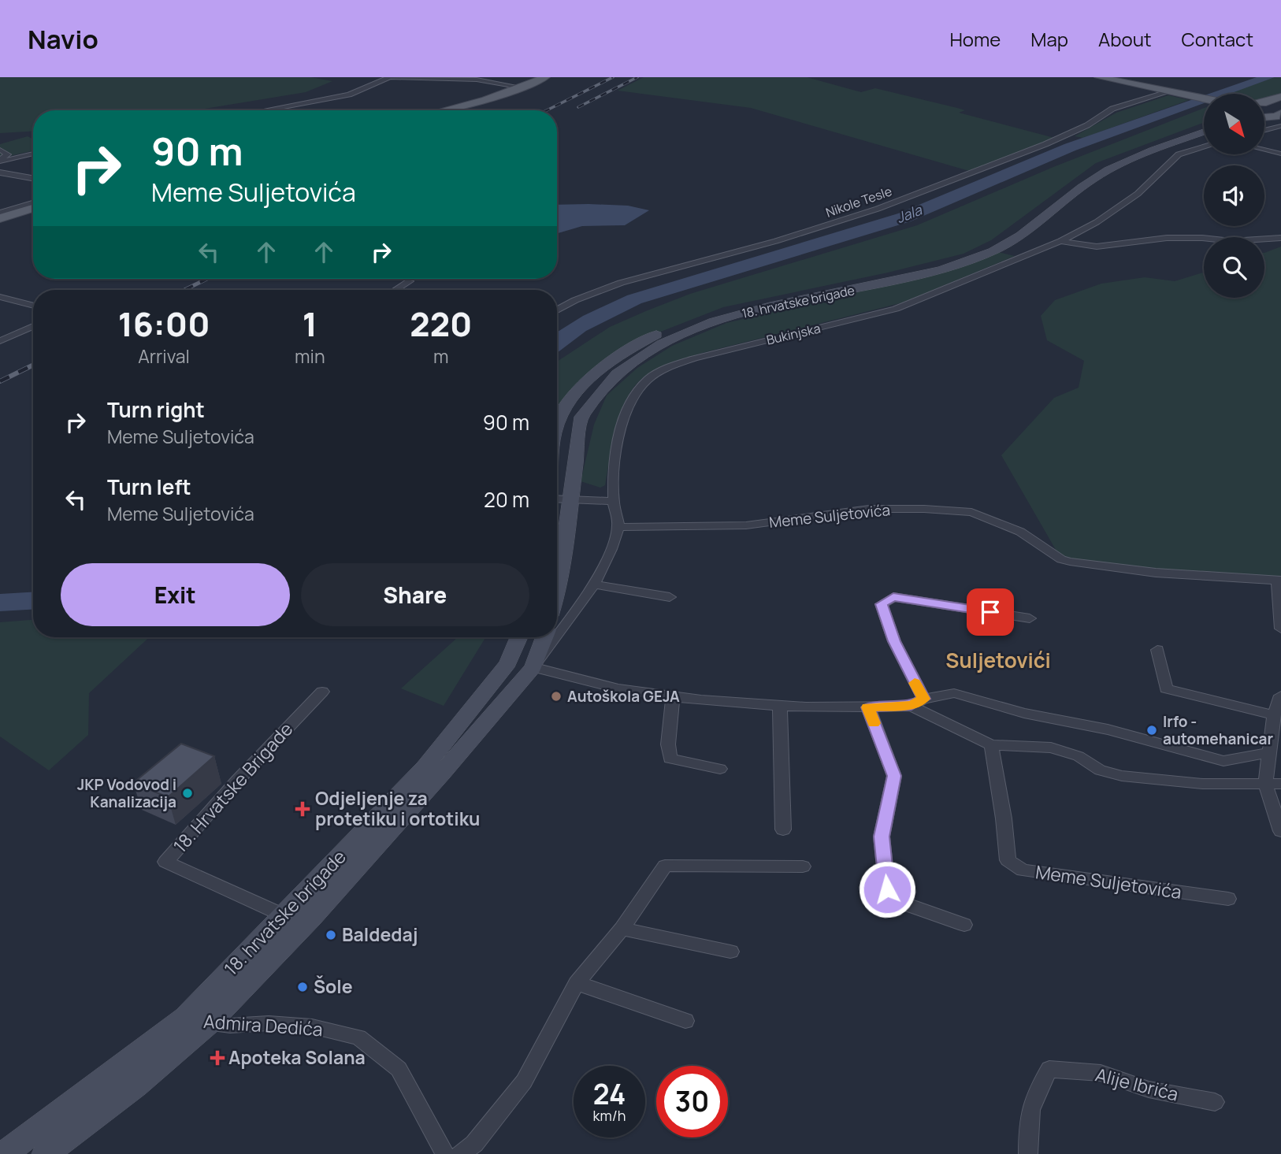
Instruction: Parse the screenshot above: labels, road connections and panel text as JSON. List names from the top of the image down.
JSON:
{
  "streets": {
    "main road": ["Nikole Tesle", "18. hrvatske brigade"],
    "street": [
      "Bukinjska",
      "Meme Suljetovića",
      "18. Hrvatske Brigade",
      "Admira Dedića",
      "Alije Ibrića"
    ]
  },
  "crossings": [
    ["18. hrvatske brigade", "18. Hrvatske Brigade"],
    ["18. hrvatske brigade", "Admira Dedića"]
  ],
  "districts": ["Suljetovići"],
  "water": ["Jala"],
  "places": {
    "other": [
      "Autoškola GEJA",
      "Irfo - automehanicar",
      "JKP Vodovod i Kanalizacija",
      "Baldedaj",
      "Šole"
    ],
    "health": ["Odjeljenje za protetiku i ortotiku", "Apoteka Solana"]
  },
  "north": "bottom right",
  "page": {
    "header": "Navio",
    "nav": [
      "Home",
      "Map",
      "About",
      "Contact"
    ],
    "turn": ["90 m", "Meme Suljetovića"],
    "eta": [
      "16:00",
      "Arrival",
      "1",
      "min",
      "220",
      "m"
    ],
    "list": [
      {
        "name": "Turn right",
        "note": "Meme Suljetovića",
        "value": "90 m"
      },
      {
        "name": "Turn left",
        "note": "Meme Suljetovića",
        "value": "20 m"
      }
    ],
    "buttons": ["Exit", "Share"],
    "speed": "24 km/h",
    "limit": "30"
  }
}
